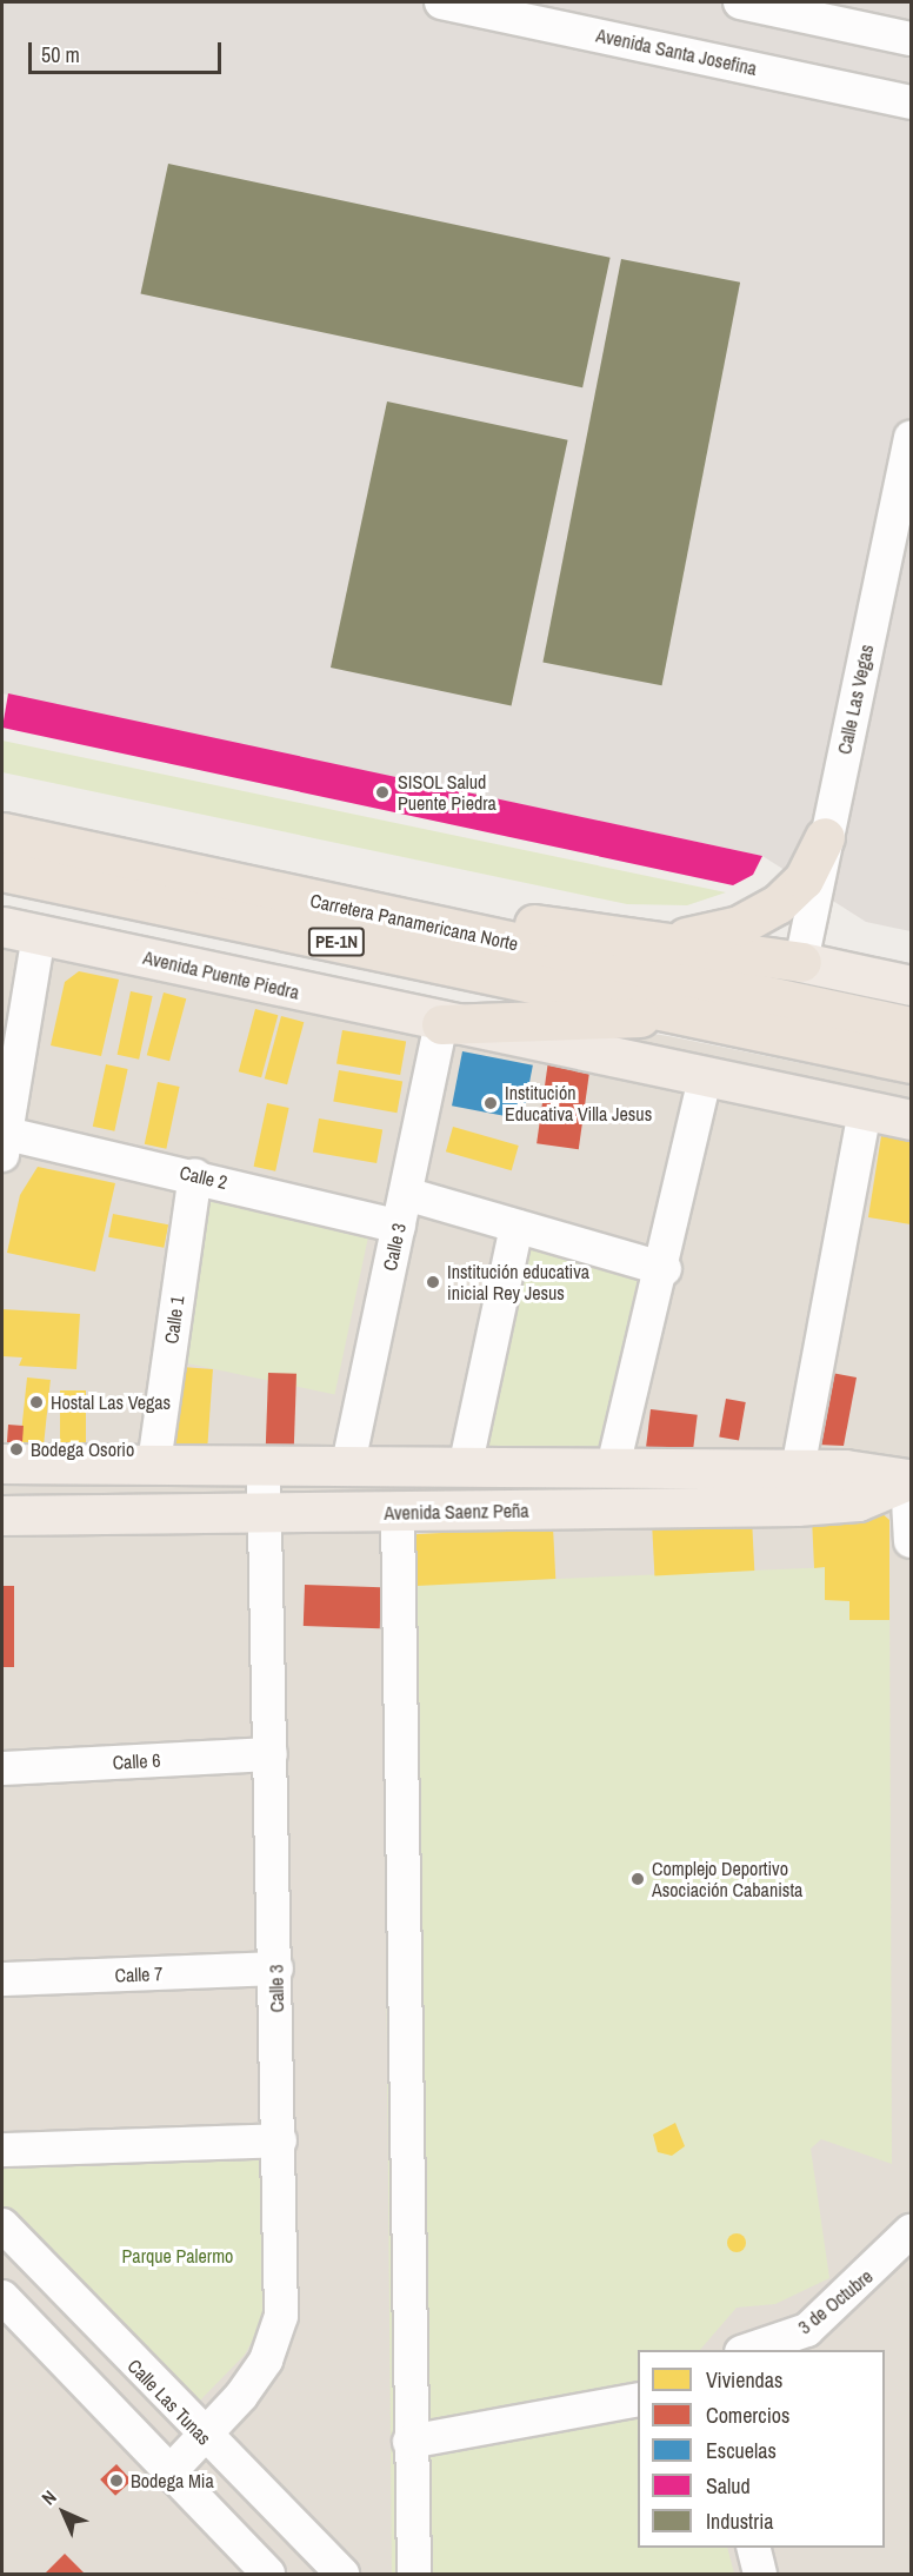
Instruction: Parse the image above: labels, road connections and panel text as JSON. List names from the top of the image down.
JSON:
{
  "streets": {
    "highway": ["Carretera Panamericana Norte", "PE-1N"],
    "main road": ["Avenida Puente Piedra", "Avenida Saenz Peña"],
    "street": [
      "Avenida Santa Josefina",
      "Calle Las Vegas",
      "Calle 2",
      "Calle 3",
      "Calle 1",
      "Calle 6",
      "Calle 7",
      "3 de Octubre",
      "Calle Las Tunas"
    ]
  },
  "crossings": [
    ["Avenida Puente Piedra", "Calle 3"],
    ["Calle 2", "Calle 3"],
    ["Calle 2", "Calle 1"],
    ["Calle 3", "Avenida Saenz Peña"],
    ["Calle 3", "Calle 6"],
    ["Calle 3", "Calle 7"],
    ["Calle 3", "Calle Las Tunas"]
  ],
  "parks": ["Parque Palermo"],
  "places": [
    "SISOL Salud Puente Piedra",
    "Institución Educativa Villa Jesus",
    "Institución educativa inicial Rey Jesus",
    "Hostal Las Vegas",
    "Bodega Osorio",
    "Complejo Deportivo Asociación Cabanista",
    "Bodega Mia"
  ],
  "legend": [
    "Viviendas",
    "Comercios",
    "Escuelas",
    "Salud",
    "Industria"
  ],
  "scale_bar": "50 m",
  "north": "top left"
}
